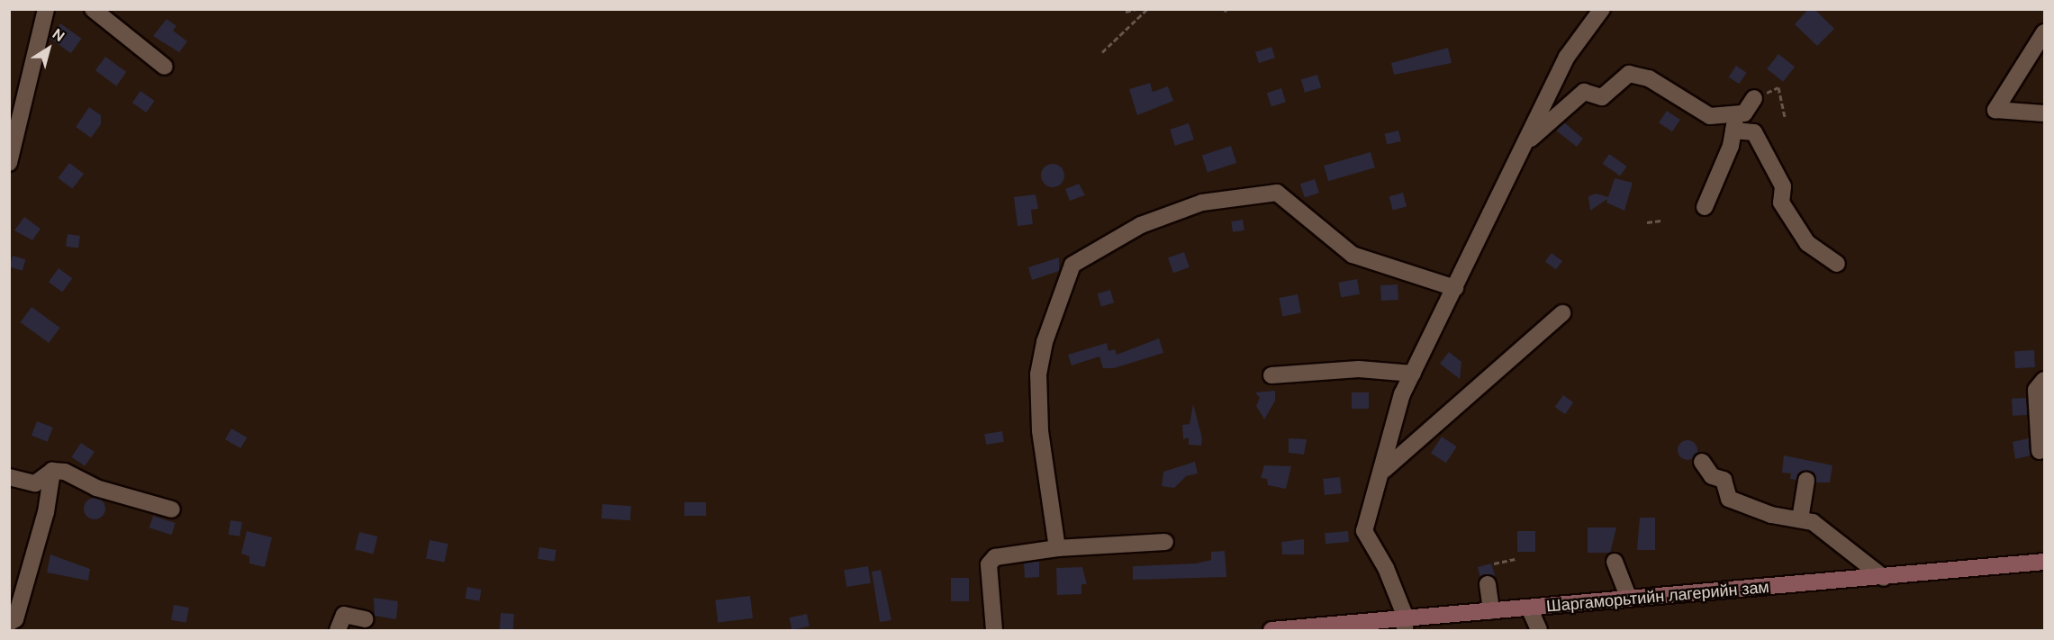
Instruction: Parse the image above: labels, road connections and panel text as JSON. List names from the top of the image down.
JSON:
{
  "streets": {
    "street": ["Шаргаморьтийн лагерийн зам"]
  },
  "north": "top right"
}
